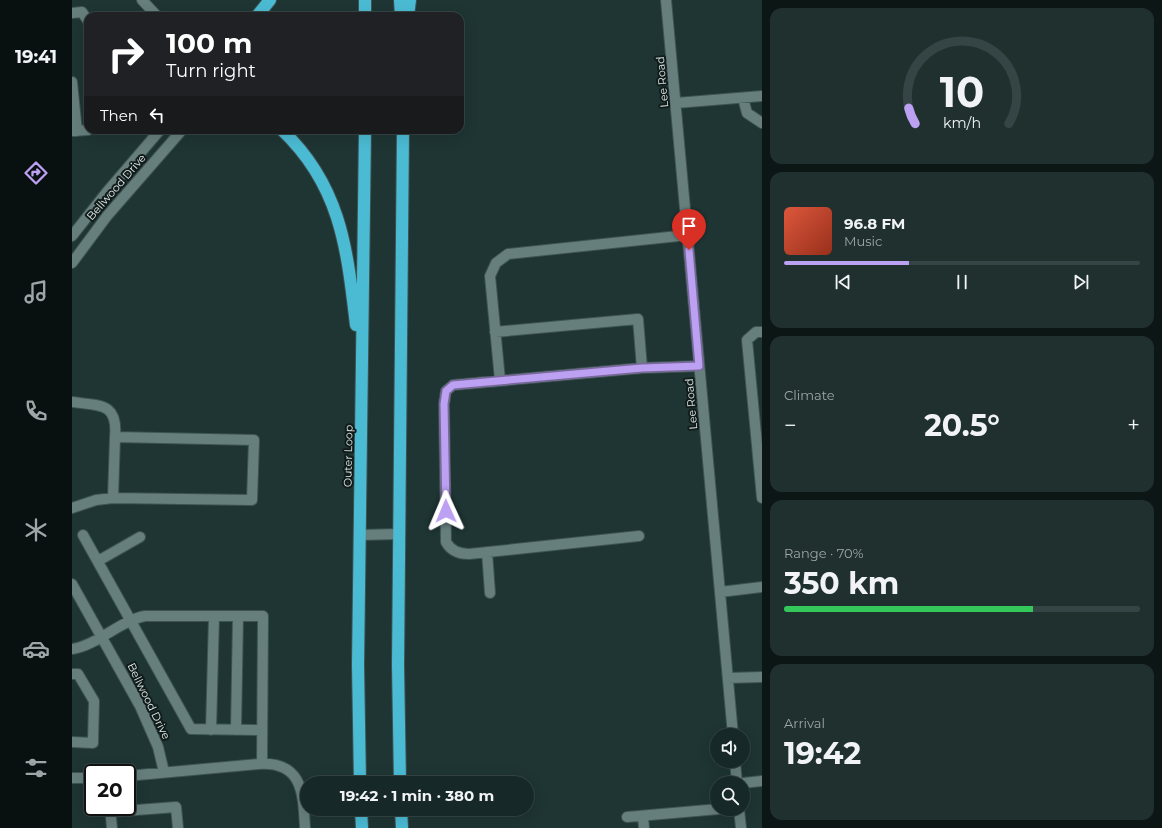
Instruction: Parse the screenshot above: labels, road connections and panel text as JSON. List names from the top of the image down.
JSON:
{
  "streets": {
    "highway": ["Outer Loop"],
    "street": ["Lee Road", "Bellwood Drive"]
  },
  "page": {
    "tabs": "19:41",
    "turn": ["100 m", "Turn right"],
    "then": "Then",
    "song": ["96.8 FM", "Music"],
    "tile": [
      "Climate",
      ["Range · 70%", "350 km"],
      ["Arrival", "19:42"]
    ],
    "heat": ["−", "20.5°", "+"],
    "limit": "20",
    "trip": "19:42 · 1 min · 380 m",
    "gauge": ["10", "km/h"]
  }
}
